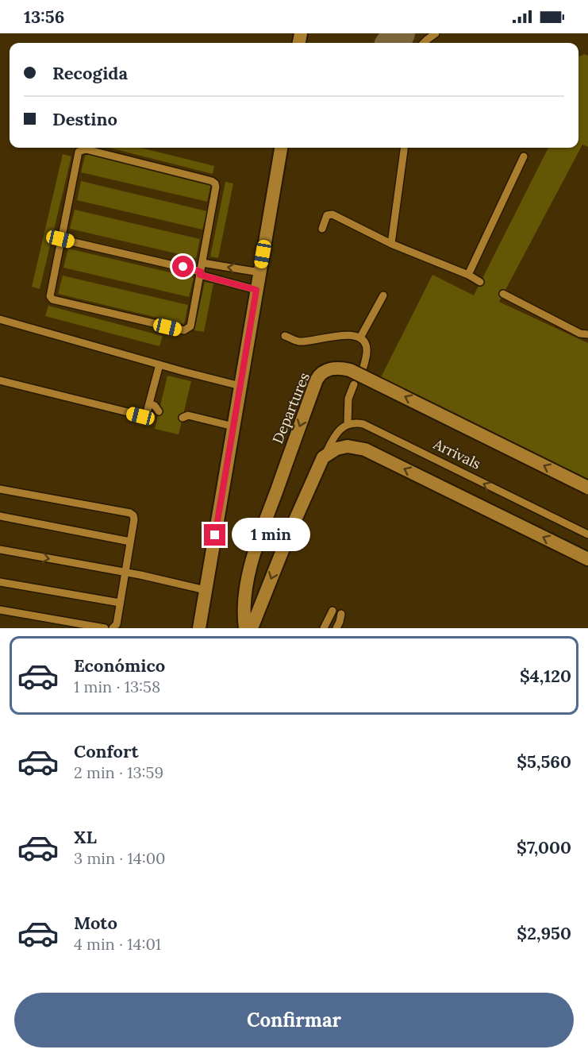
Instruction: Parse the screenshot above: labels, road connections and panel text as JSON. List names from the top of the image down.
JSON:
{
  "streets": {
    "street": ["Departures"],
    "lane": ["Arrivals"]
  },
  "one_way": ["Arrivals"],
  "page": {
    "status": "13:56",
    "banner": ["Recogida", "Destino"],
    "bubble": "1 min",
    "list": [
      {
        "name": "Económico",
        "note": "1 min · 13:58",
        "value": "$4,120"
      },
      {
        "name": "Confort",
        "note": "2 min · 13:59",
        "value": "$5,560"
      },
      {
        "name": "XL",
        "note": "3 min · 14:00",
        "value": "$7,000"
      },
      {
        "name": "Moto",
        "note": "4 min · 14:01",
        "value": "$2,950"
      }
    ],
    "buttons": "Confirmar"
  }
}
